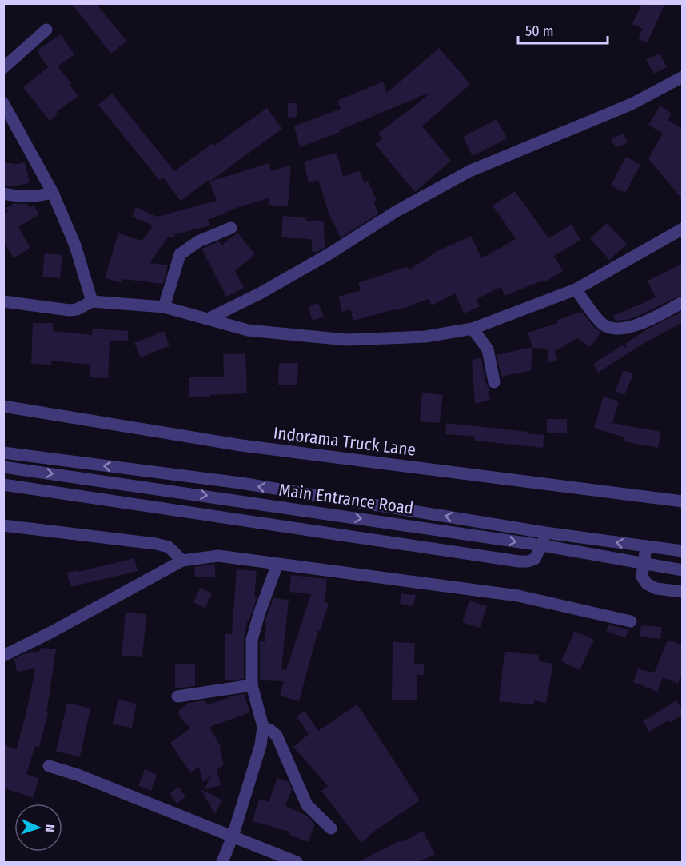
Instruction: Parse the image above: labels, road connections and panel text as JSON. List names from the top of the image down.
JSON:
{
  "streets": {
    "street": ["Indorama Truck Lane", "Main Entrance Road"]
  },
  "scale_bar": "50 m",
  "north": "right"
}
